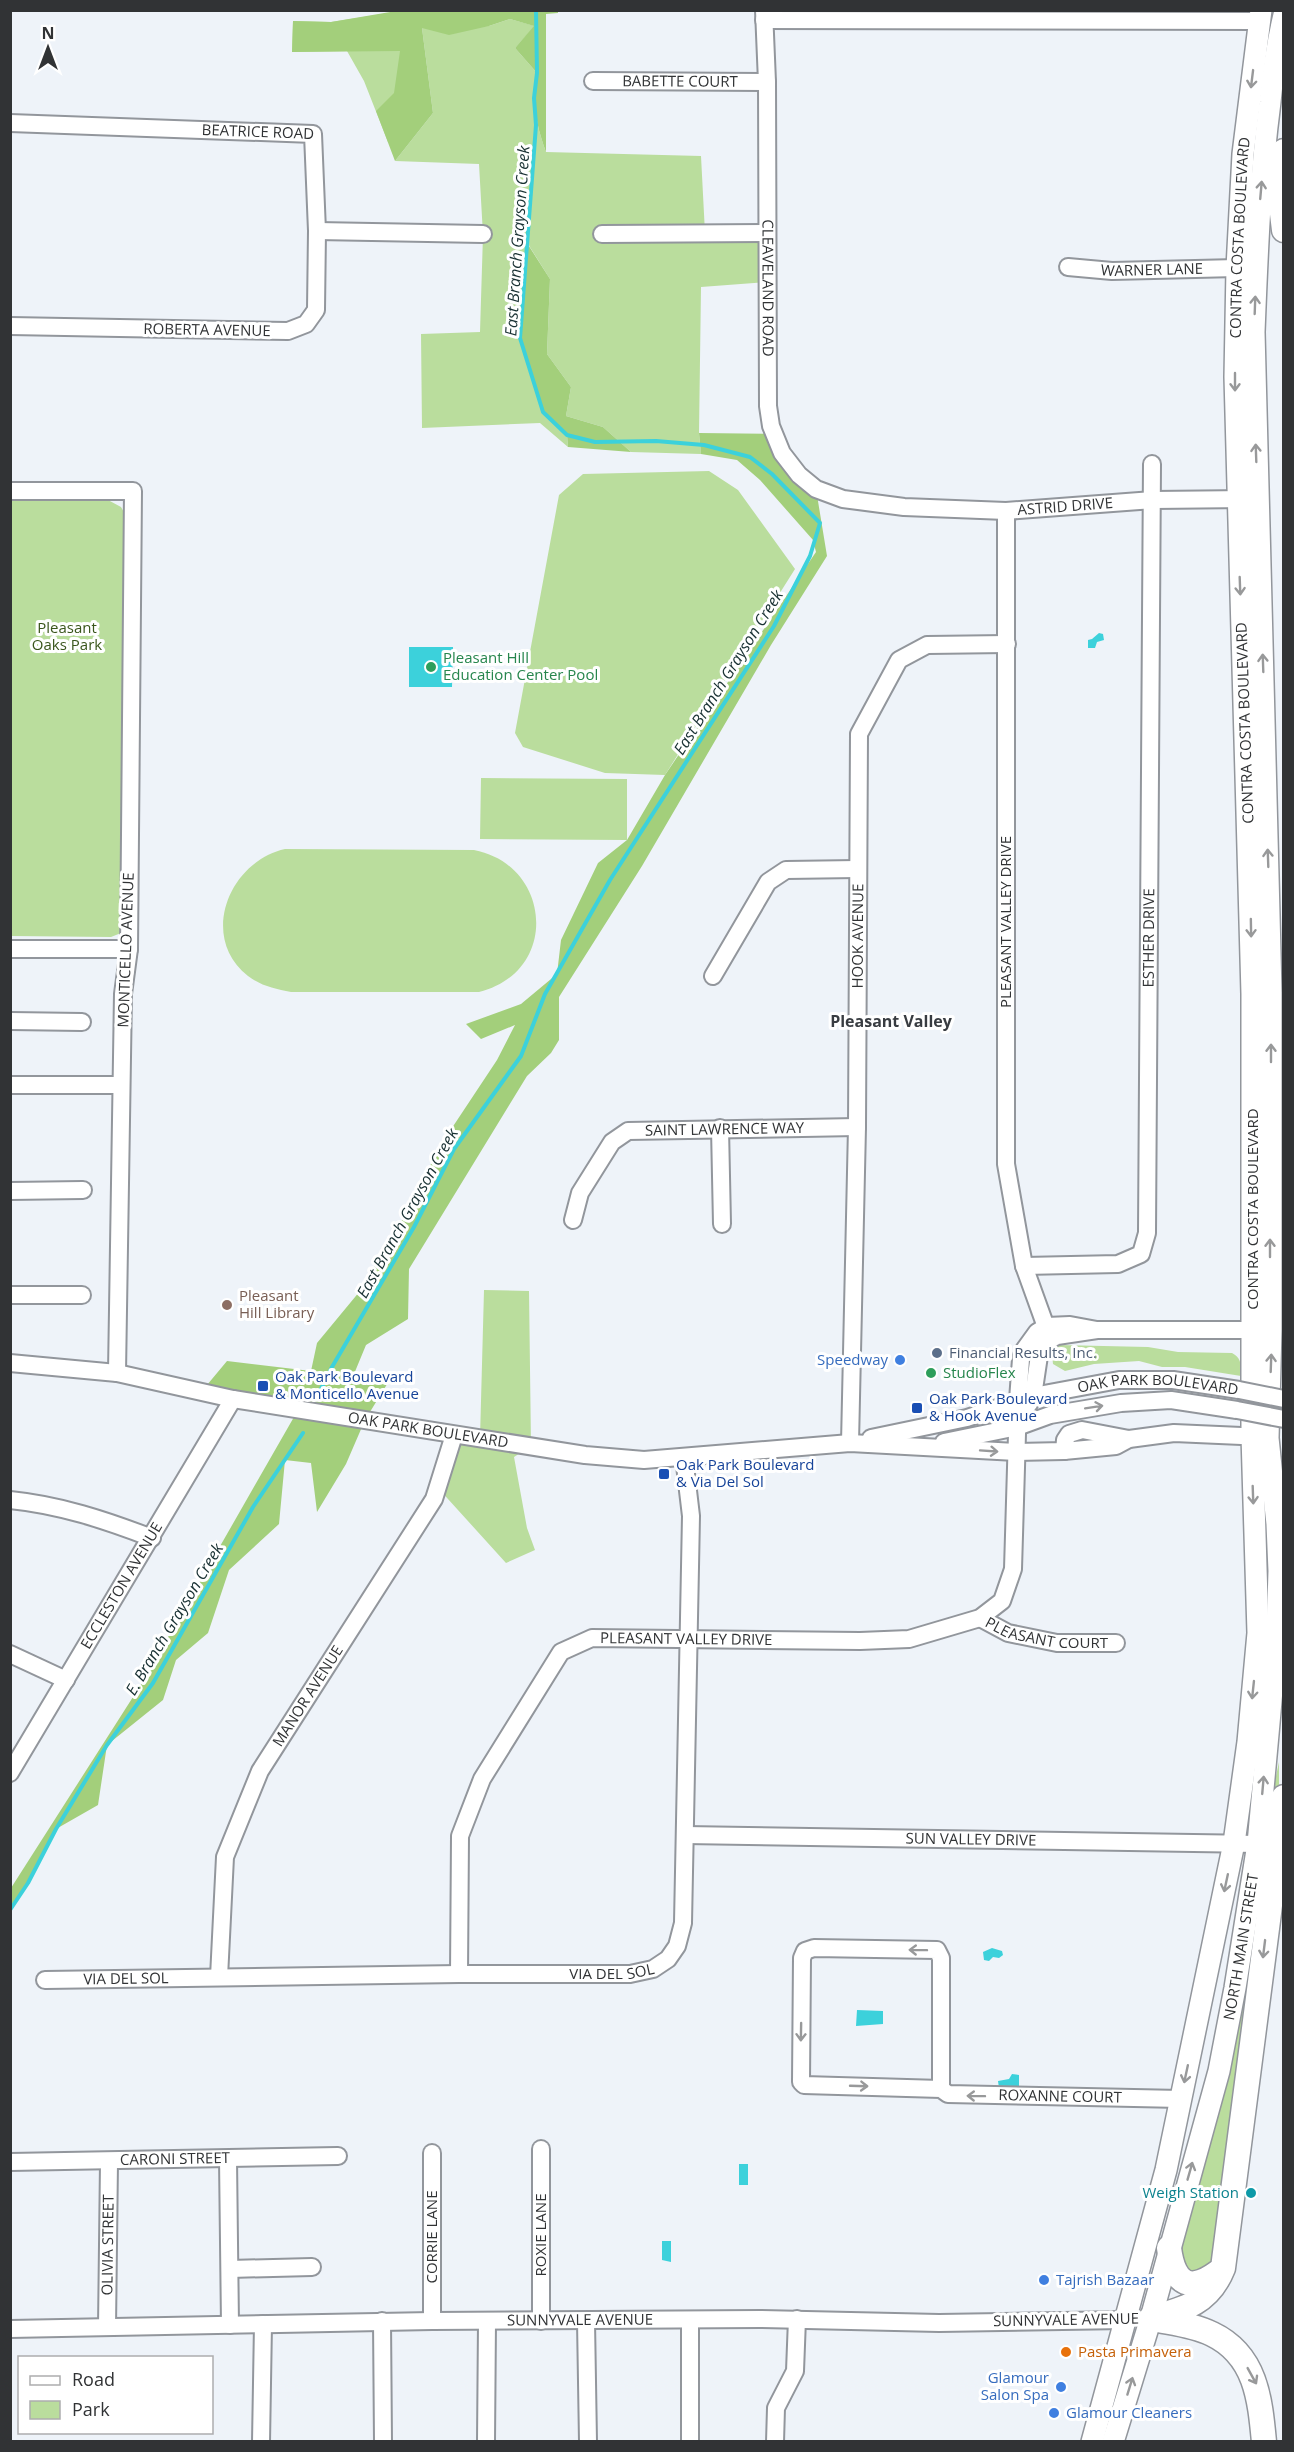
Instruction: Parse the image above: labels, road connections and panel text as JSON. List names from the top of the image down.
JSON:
{
  "streets": {
    "main road": ["CONTRA COSTA BOULEVARD", "NORTH MAIN STREET", "SUNNYVALE AVENUE"],
    "street": [
      "BABETTE COURT",
      "BEATRICE ROAD",
      "WARNER LANE",
      "CLEAVELAND ROAD",
      "ROBERTA AVENUE",
      "ASTRID DRIVE",
      "PLEASANT VALLEY DRIVE",
      "HOOK AVENUE",
      "ESTHER DRIVE",
      "MONTICELLO AVENUE",
      "SAINT LAWRENCE WAY",
      "OAK PARK BOULEVARD",
      "ECCLESTON AVENUE",
      "PLEASANT COURT",
      "MANOR AVENUE",
      "SUN VALLEY DRIVE",
      "VIA DEL SOL",
      "ROXANNE COURT",
      "CARONI STREET",
      "ROXIE LANE",
      "CORRIE LANE",
      "OLIVIA STREET"
    ]
  },
  "crossings": [
    ["BABETTE COURT", "CLEAVELAND ROAD"],
    ["BEATRICE ROAD", "ROBERTA AVENUE"],
    ["CONTRA COSTA BOULEVARD", "WARNER LANE"],
    ["CONTRA COSTA BOULEVARD", "ASTRID DRIVE"],
    ["CONTRA COSTA BOULEVARD", "OAK PARK BOULEVARD"],
    ["CONTRA COSTA BOULEVARD", "NORTH MAIN STREET"],
    ["CLEAVELAND ROAD", "ASTRID DRIVE"],
    ["ASTRID DRIVE", "PLEASANT VALLEY DRIVE"],
    ["ASTRID DRIVE", "ESTHER DRIVE"],
    ["PLEASANT VALLEY DRIVE", "HOOK AVENUE"],
    ["PLEASANT VALLEY DRIVE", "ESTHER DRIVE"],
    ["PLEASANT VALLEY DRIVE", "OAK PARK BOULEVARD"],
    ["PLEASANT VALLEY DRIVE", "PLEASANT COURT"],
    ["PLEASANT VALLEY DRIVE", "VIA DEL SOL"],
    ["HOOK AVENUE", "SAINT LAWRENCE WAY"],
    ["HOOK AVENUE", "OAK PARK BOULEVARD"],
    ["MONTICELLO AVENUE", "OAK PARK BOULEVARD"],
    ["OAK PARK BOULEVARD", "ECCLESTON AVENUE"],
    ["OAK PARK BOULEVARD", "MANOR AVENUE"],
    ["OAK PARK BOULEVARD", "NORTH MAIN STREET"],
    ["OAK PARK BOULEVARD", "VIA DEL SOL"],
    ["MANOR AVENUE", "VIA DEL SOL"],
    ["SUN VALLEY DRIVE", "NORTH MAIN STREET"],
    ["SUN VALLEY DRIVE", "VIA DEL SOL"],
    ["NORTH MAIN STREET", "ROXANNE COURT"],
    ["NORTH MAIN STREET", "SUNNYVALE AVENUE"],
    ["CARONI STREET", "OLIVIA STREET"],
    ["ROXIE LANE", "SUNNYVALE AVENUE"],
    ["CORRIE LANE", "SUNNYVALE AVENUE"],
    ["OLIVIA STREET", "SUNNYVALE AVENUE"]
  ],
  "districts": ["Pleasant Valley"],
  "water": ["East Branch Grayson Creek", "E. Branch Grayson Creek"],
  "parks": ["Pleasant Oaks Park"],
  "places": {
    "other": [
      "Pleasant Hill Education Center Pool",
      "Pleasant Hill Library",
      "Financial Results, Inc.",
      "Speedway",
      "StudioFlex",
      "Weigh Station",
      "Tajrish Bazaar",
      "Pasta Primavera",
      "Glamour Salon Spa",
      "Glamour Cleaners"
    ],
    "transit": ["Oak Park Boulevard & Monticello Avenue", "Oak Park Boulevard & Hook Avenue", "Oak Park Boulevard & Via Del Sol"]
  },
  "legend": ["Road", "Park"],
  "north": "top"
}
